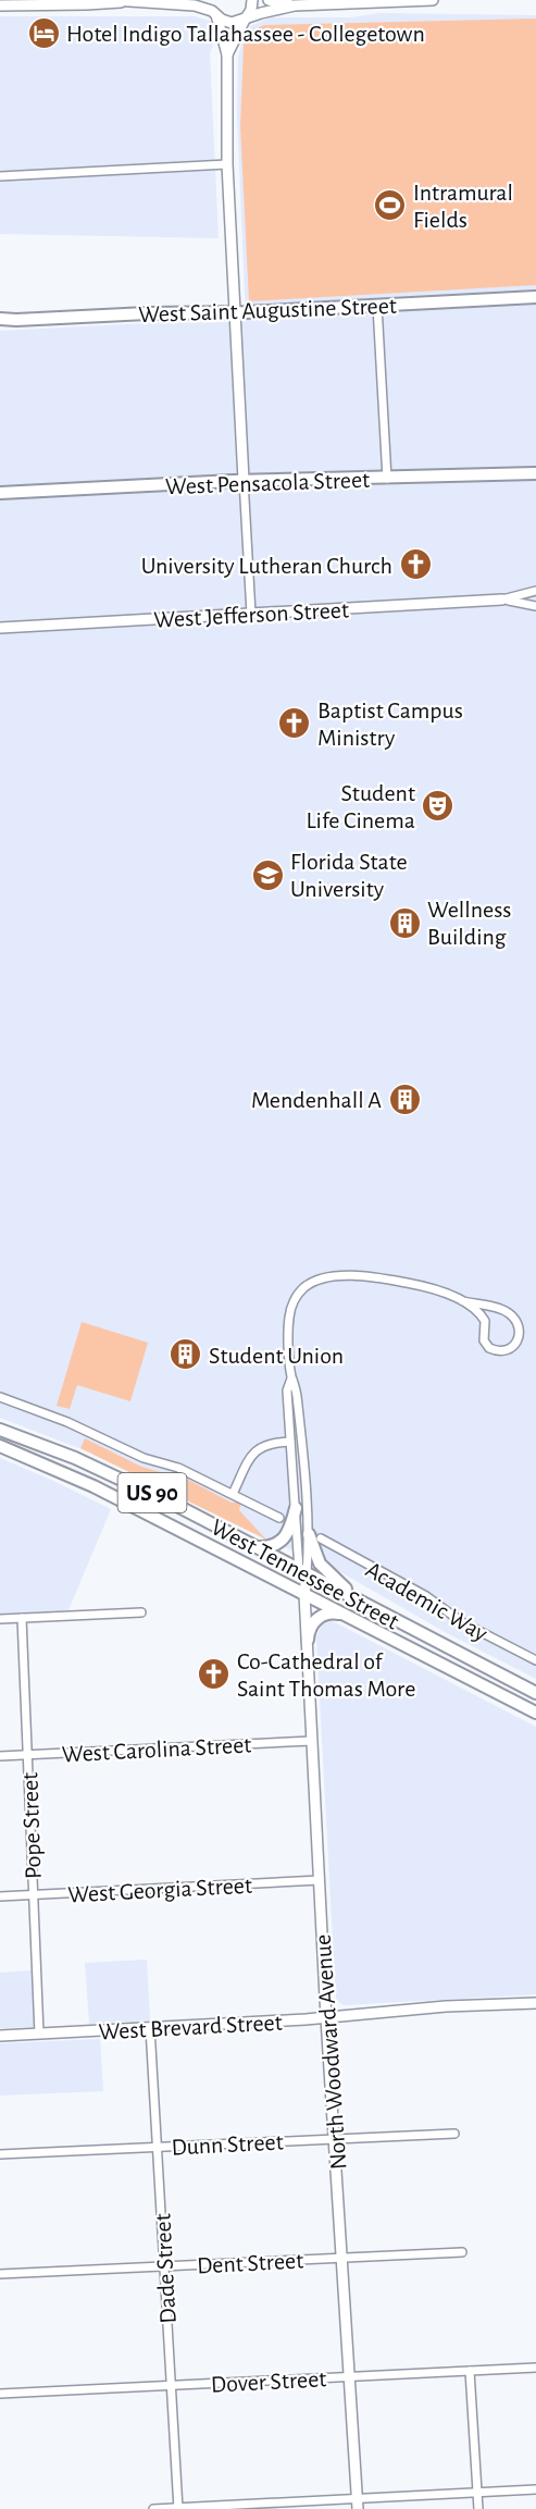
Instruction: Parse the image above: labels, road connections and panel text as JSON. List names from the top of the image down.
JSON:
{
  "streets": {
    "main road": [
      "West Saint Augustine Street",
      "West Pensacola Street",
      "US 90",
      "West Tennessee Street"
    ],
    "street": [
      "West Jefferson Street",
      "Academic Way",
      "West Carolina Street",
      "Pope Street",
      "West Georgia Street",
      "West Brevard Street",
      "North Woodward Avenue",
      "Dunn Street",
      "Dent Street",
      "Dade Street",
      "Dover Street"
    ]
  },
  "crossings": [
    ["West Tennessee Street", "North Woodward Avenue"],
    ["Academic Way", "North Woodward Avenue"],
    ["West Carolina Street", "Pope Street"],
    ["West Carolina Street", "North Woodward Avenue"],
    ["Pope Street", "West Georgia Street"],
    ["Pope Street", "West Brevard Street"],
    ["West Georgia Street", "North Woodward Avenue"],
    ["West Brevard Street", "North Woodward Avenue"],
    ["West Brevard Street", "Dade Street"],
    ["North Woodward Avenue", "Dunn Street"],
    ["North Woodward Avenue", "Dent Street"],
    ["North Woodward Avenue", "Dover Street"],
    ["Dunn Street", "Dade Street"],
    ["Dent Street", "Dade Street"],
    ["Dade Street", "Dover Street"]
  ],
  "places": {
    "hotel": ["Hotel Indigo Tallahassee - Collegetown"],
    "sports": ["Intramural Fields"],
    "church": ["University Lutheran Church", "Baptist Campus Ministry", "Co-Cathedral of Saint Thomas More"],
    "theatre": ["Student Life Cinema"],
    "school or university": ["Florida State University"],
    "building": ["Wellness Building", "Mendenhall A", "Student Union"]
  }
}
